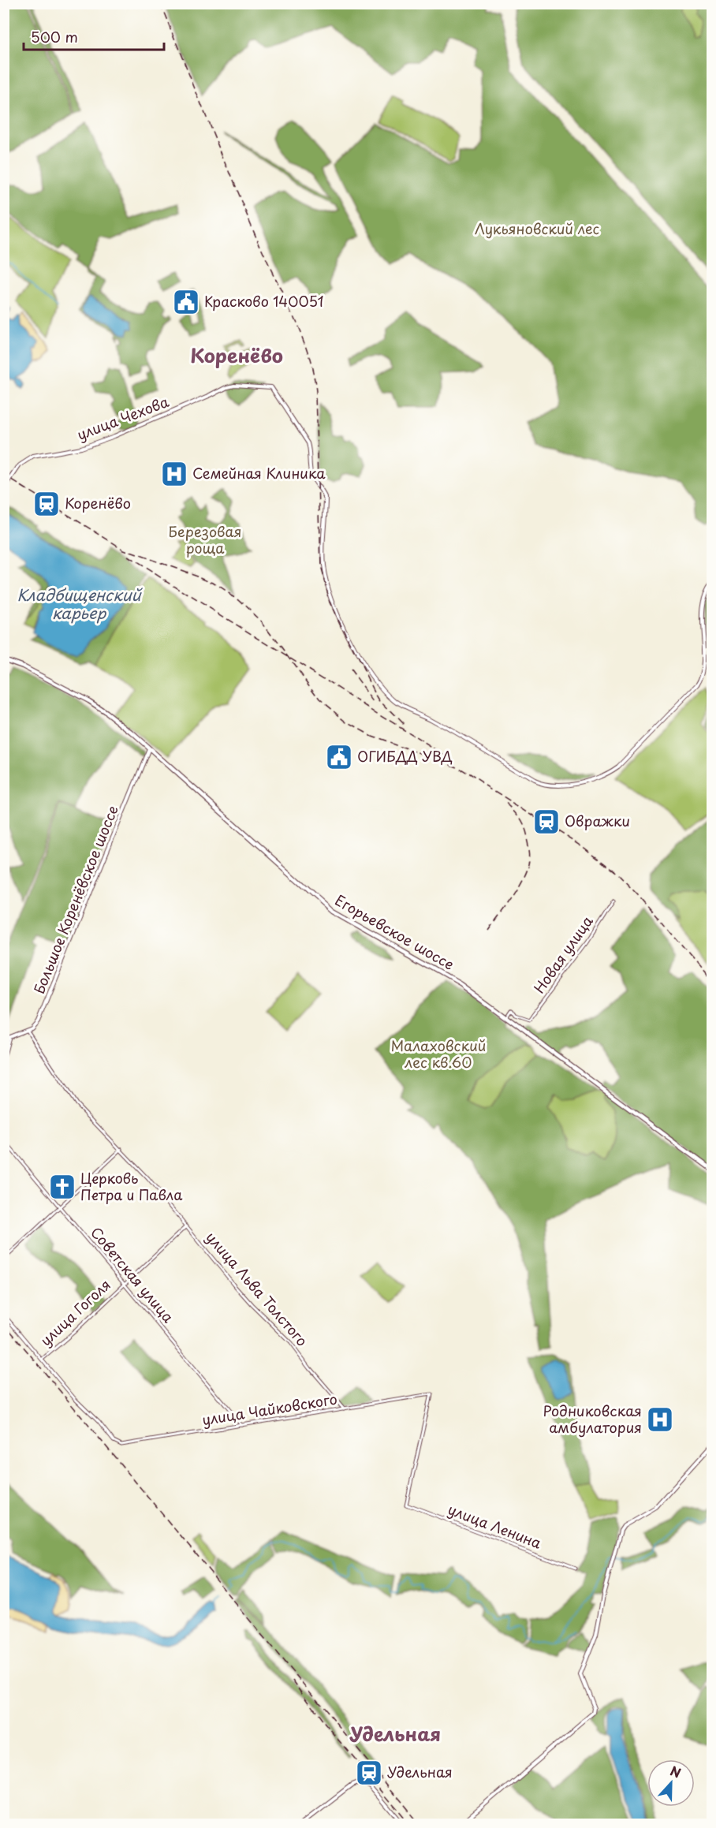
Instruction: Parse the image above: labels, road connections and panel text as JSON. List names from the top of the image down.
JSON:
{
  "streets": {
    "main road": ["улица Чехова", "Большое Коренёвское шоссе", "Егорьевское шоссе"],
    "street": [
      "Новая улица",
      "Советская улица",
      "улица Льва Толстого",
      "улица Гоголя",
      "улица Чайковского",
      "улица Ленина"
    ]
  },
  "crossings": [
    ["Большое Коренёвское шоссе", "Егорьевское шоссе"],
    ["Большое Коренёвское шоссе", "улица Льва Толстого"],
    ["Егорьевское шоссе", "Новая улица"],
    ["Советская улица", "улица Гоголя"],
    ["Советская улица", "улица Чайковского"],
    ["улица Льва Толстого", "улица Гоголя"],
    ["улица Льва Толстого", "улица Чайковского"],
    ["улица Гоголя", "улица Чайковского"],
    ["улица Чайковского", "улица Ленина"]
  ],
  "districts": ["Коренёво", "Удельная"],
  "water": ["Кладбищенский карьер"],
  "parks": ["Лукьяновский лес", "Березовая роща", "Малаховский лес кв.60"],
  "places": {
    "public building": ["Красково 140051", "ОГИБДД УВД"],
    "hospital": ["Семейная Клиника", "Родниковская амбулатория"],
    "station": ["Коренёво", "Овражки", "Удельная"],
    "church": ["Церковь Петра и Павла"]
  },
  "scale_bar": "500 m",
  "north": "top"
}
